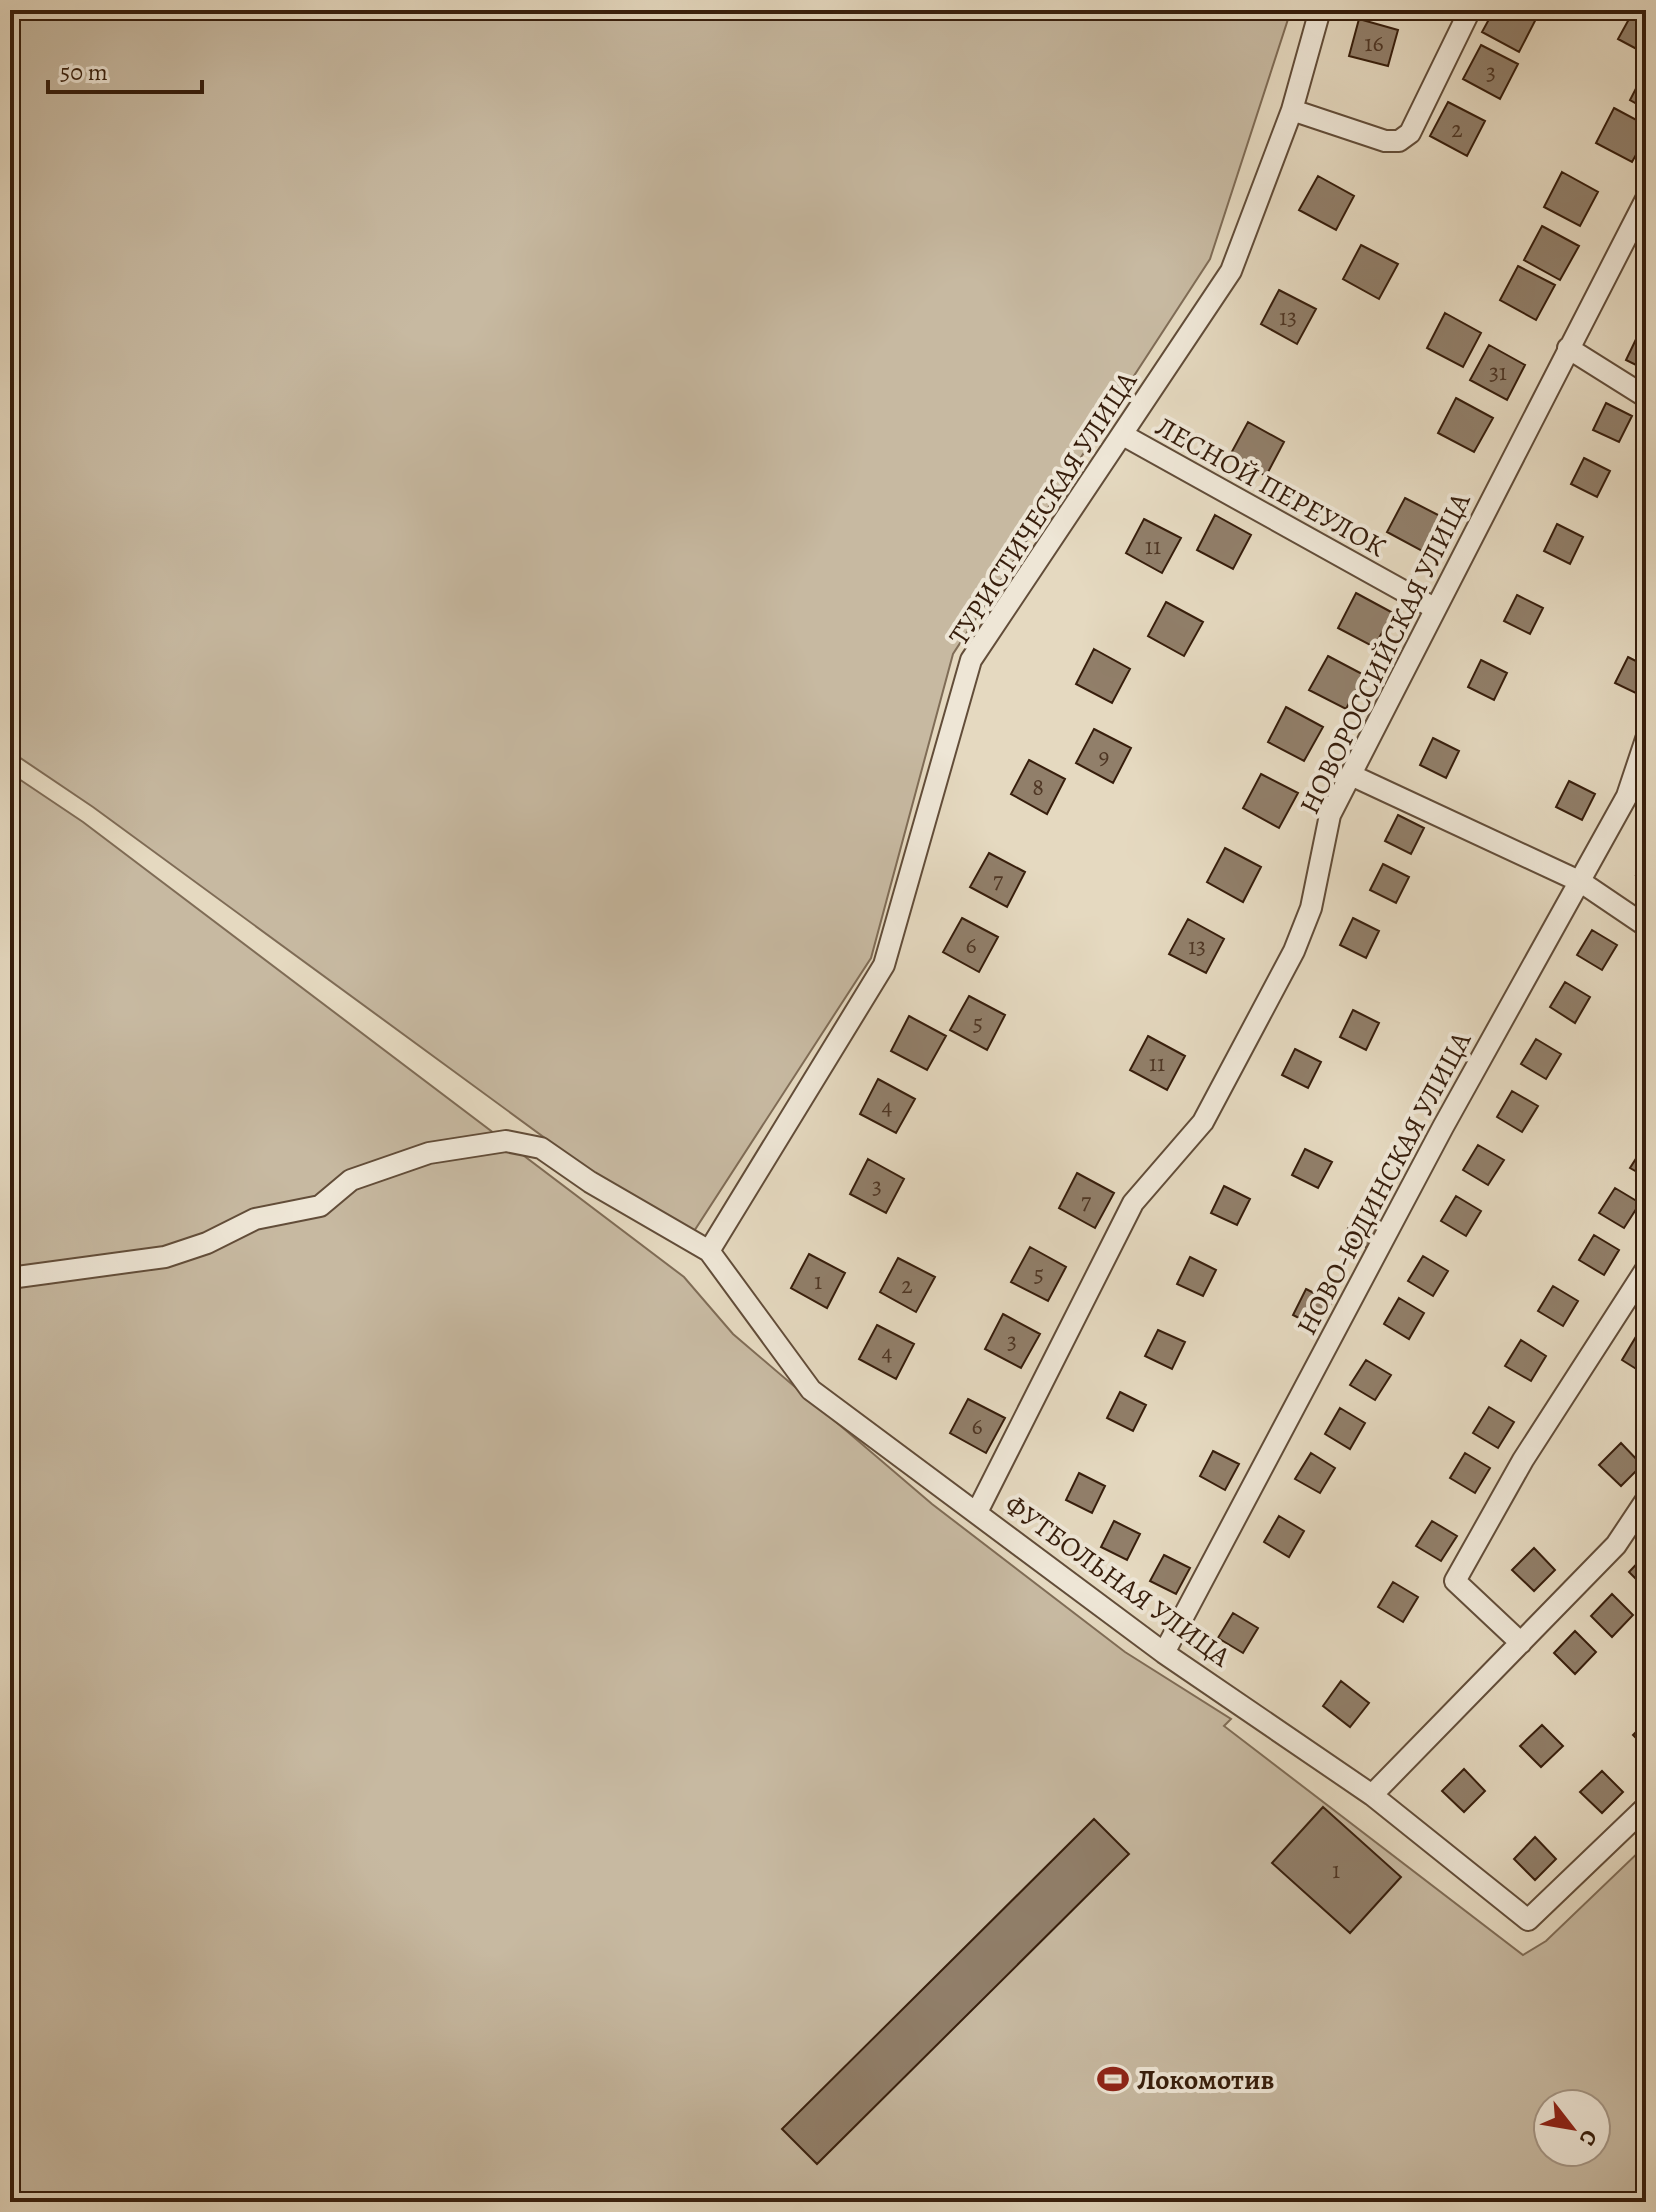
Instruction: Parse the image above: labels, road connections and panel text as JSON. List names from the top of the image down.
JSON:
{
  "streets": {
    "street": [
      "ЛЕСНОЙ ПЕРЕУЛОК",
      "ТУРИСТИЧЕСКАЯ УЛИЦА",
      "НОВОРОССИЙСКАЯ УЛИЦА",
      "НОВО-ЮДИНСКАЯ УЛИЦА",
      "ФУТБОЛЬНАЯ УЛИЦА"
    ]
  },
  "crossings": [
    ["ЛЕСНОЙ ПЕРЕУЛОК", "ТУРИСТИЧЕСКАЯ УЛИЦА"],
    ["ЛЕСНОЙ ПЕРЕУЛОК", "НОВОРОССИЙСКАЯ УЛИЦА"],
    ["ТУРИСТИЧЕСКАЯ УЛИЦА", "ФУТБОЛЬНАЯ УЛИЦА"],
    ["НОВОРОССИЙСКАЯ УЛИЦА", "ФУТБОЛЬНАЯ УЛИЦА"],
    ["НОВО-ЮДИНСКАЯ УЛИЦА", "ФУТБОЛЬНАЯ УЛИЦА"]
  ],
  "places": {
    "sports": ["Локомотив"]
  },
  "house_numbers": [
    "16",
    "3",
    "2",
    "13",
    "31",
    "11",
    "9",
    "8",
    "7",
    "6",
    "13",
    "5",
    "11",
    "4",
    "3",
    "7",
    "5",
    "1",
    "2",
    "3",
    "4",
    "6",
    "1"
  ],
  "scale_bar": "50 m",
  "north": "bottom right"
}
